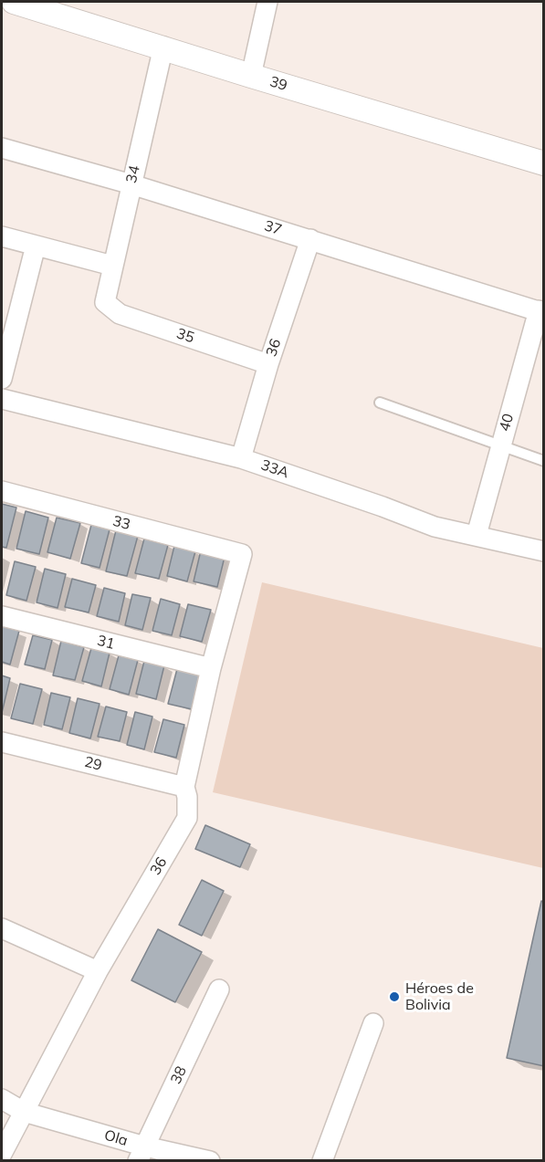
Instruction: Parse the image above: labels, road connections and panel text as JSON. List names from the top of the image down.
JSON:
{
  "streets": {
    "street": [
      "39",
      "34",
      "37",
      "35",
      "36",
      "40",
      "33A",
      "33",
      "31",
      "29",
      "38",
      "Ola"
    ]
  },
  "crossings": [
    ["39", "34"],
    ["34", "37"],
    ["34", "35"],
    ["37", "36"],
    ["37", "40"],
    ["35", "36"],
    ["36", "33A"],
    ["36", "33"],
    ["36", "31"],
    ["36", "29"],
    ["36", "Ola"],
    ["40", "33A"],
    ["38", "Ola"]
  ],
  "places": ["Héroes de Bolivia"]
}
